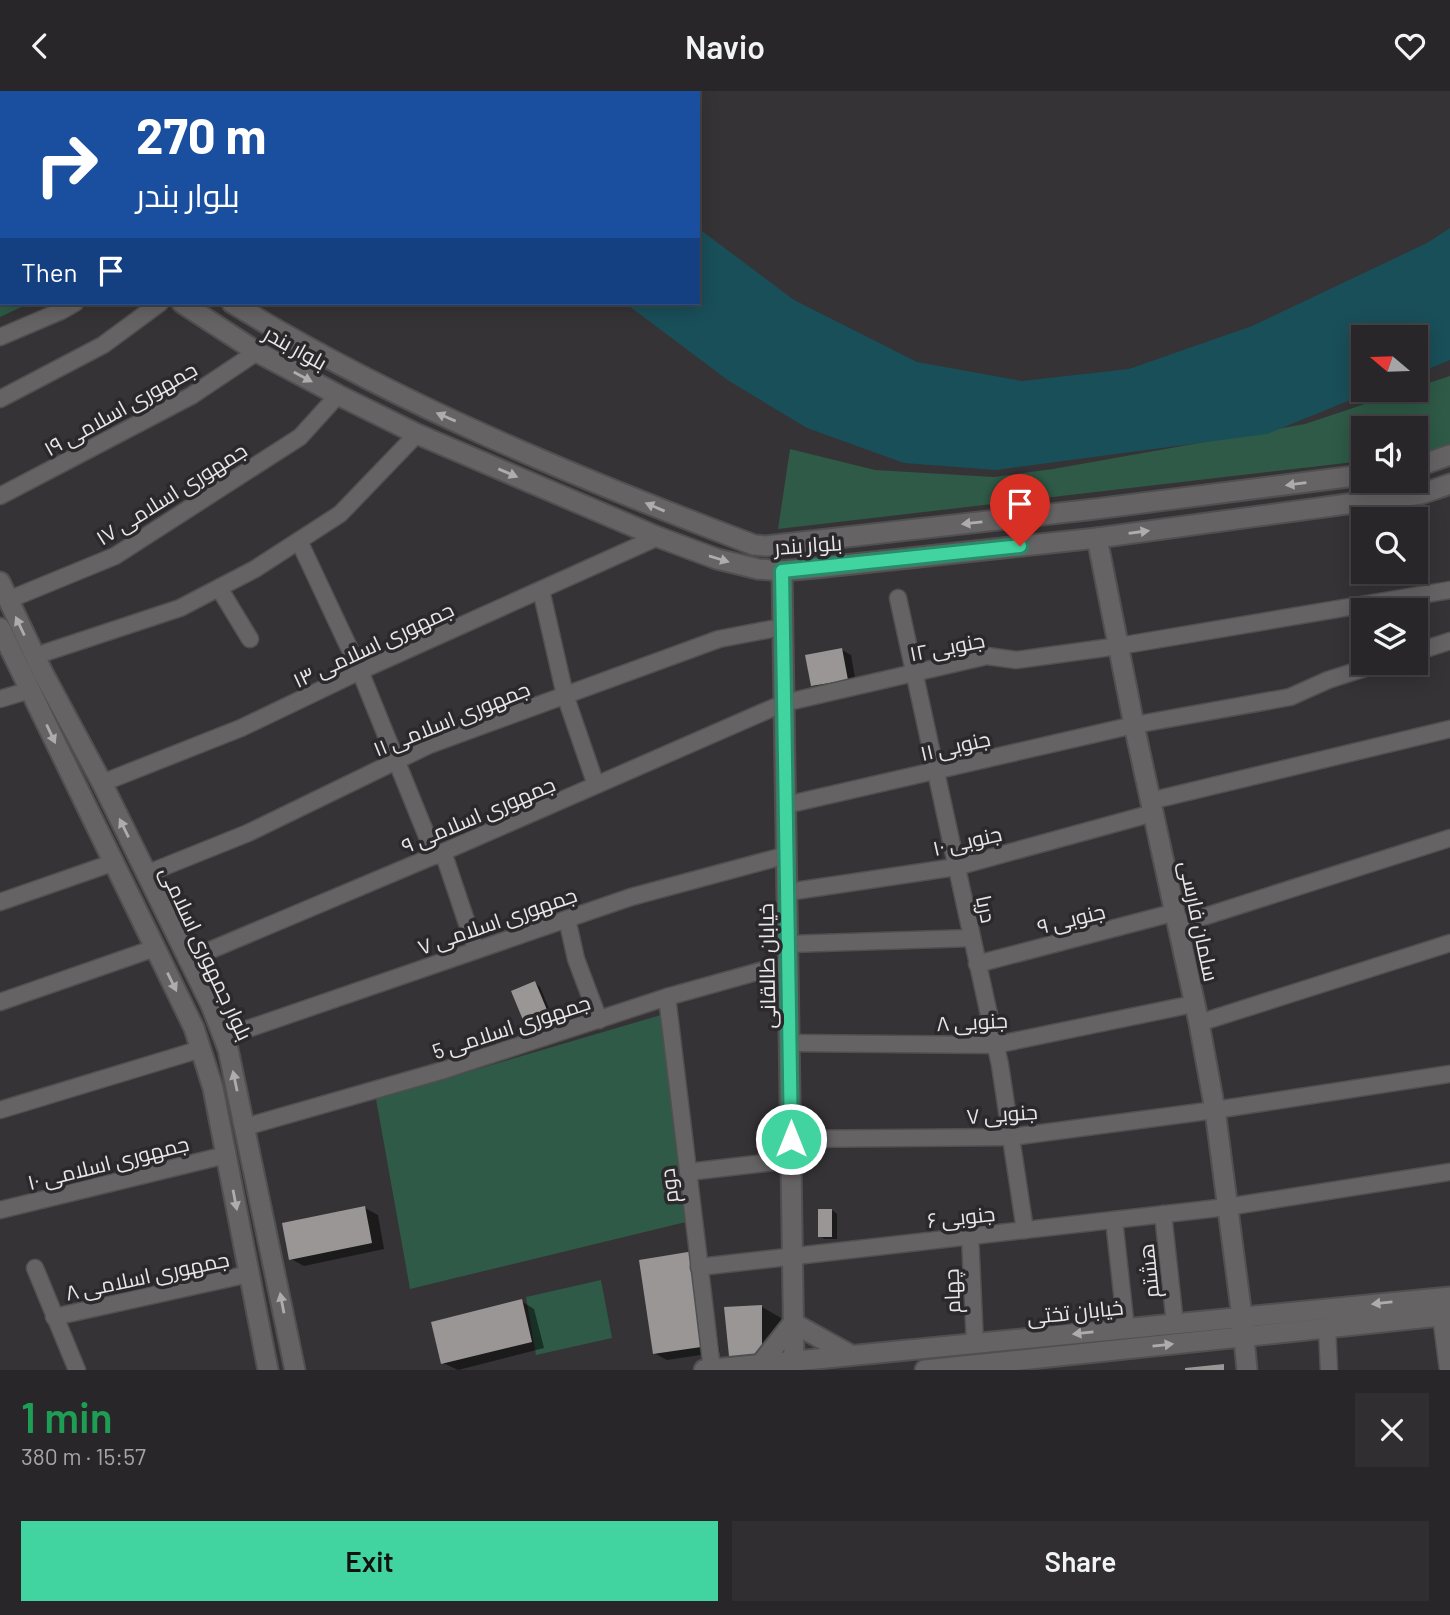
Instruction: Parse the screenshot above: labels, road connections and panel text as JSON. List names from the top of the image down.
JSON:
{
  "streets": {
    "main road": [
      "بلوار بندر",
      "سلمان فارسی",
      "بلوار جمهوری اسلامی",
      "خیابان طالقانی",
      "خیابان تختی"
    ],
    "street": [
      "جمهوری اسلامی ۱۹",
      "جمهوری اسلامی ۱۷",
      "جمهوری اسلامی ۱۳",
      "۱۲ جنوبی",
      "جمهوری اسلامی ۱۱",
      "۱۱ جنوبی",
      "جمهوری اسلامی ۹",
      "۱۰ جنوبی",
      "دریا",
      "۹ جنوبی",
      "جمهوری اسلامی ۷",
      "۸ جنوبی",
      "جمهوری اسلامی 5",
      "۷ جنوبی",
      "جمهوری اسلامی ۱۰",
      "دوم",
      "۶ جنوبی",
      "هشتم",
      "جمهوری اسلامی ۸",
      "چهام"
    ]
  },
  "crossings": [
    ["بلوار بندر", "جمهوری اسلامی ۱۹"],
    ["بلوار بندر", "جمهوری اسلامی ۱۷"],
    ["بلوار بندر", "جمهوری اسلامی ۱۳"],
    ["بلوار بندر", "سلمان فارسی"],
    ["بلوار بندر", "خیابان طالقانی"],
    ["جمهوری اسلامی ۱۷", "بلوار جمهوری اسلامی"],
    ["جمهوری اسلامی ۱۳", "بلوار جمهوری اسلامی"],
    ["۱۲ جنوبی", "جمهوری اسلامی ۹"],
    ["۱۲ جنوبی", "دریا"],
    ["۱۲ جنوبی", "سلمان فارسی"],
    ["۱۲ جنوبی", "خیابان طالقانی"],
    ["جمهوری اسلامی ۱۱", "بلوار جمهوری اسلامی"],
    ["جمهوری اسلامی ۱۱", "خیابان طالقانی"],
    ["۱۱ جنوبی", "دریا"],
    ["۱۱ جنوبی", "سلمان فارسی"],
    ["۱۱ جنوبی", "خیابان طالقانی"],
    ["جمهوری اسلامی ۹", "بلوار جمهوری اسلامی"],
    ["جمهوری اسلامی ۹", "خیابان طالقانی"],
    ["۱۰ جنوبی", "دریا"],
    ["۱۰ جنوبی", "سلمان فارسی"],
    ["۱۰ جنوبی", "خیابان طالقانی"],
    ["دریا", "۹ جنوبی"],
    ["دریا", "۸ جنوبی"],
    ["دریا", "۷ جنوبی"],
    ["دریا", "۶ جنوبی"],
    ["۹ جنوبی", "سلمان فارسی"],
    ["جمهوری اسلامی ۷", "بلوار جمهوری اسلامی"],
    ["جمهوری اسلامی ۷", "خیابان طالقانی"],
    ["سلمان فارسی", "۸ جنوبی"],
    ["سلمان فارسی", "۷ جنوبی"],
    ["سلمان فارسی", "۶ جنوبی"],
    ["سلمان فارسی", "خیابان تختی"],
    ["بلوار جمهوری اسلامی", "جمهوری اسلامی 5"],
    ["بلوار جمهوری اسلامی", "جمهوری اسلامی ۱۰"],
    ["بلوار جمهوری اسلامی", "جمهوری اسلامی ۸"],
    ["خیابان طالقانی", "۸ جنوبی"],
    ["خیابان طالقانی", "جمهوری اسلامی 5"],
    ["خیابان طالقانی", "۷ جنوبی"],
    ["خیابان طالقانی", "۶ جنوبی"],
    ["خیابان طالقانی", "خیابان تختی"],
    ["جمهوری اسلامی 5", "دوم"],
    ["دوم", "۶ جنوبی"],
    ["دوم", "خیابان تختی"],
    ["۶ جنوبی", "هشتم"],
    ["۶ جنوبی", "چهام"],
    ["هشتم", "خیابان تختی"],
    ["چهام", "خیابان تختی"]
  ],
  "north": "left",
  "page": {
    "header": "Navio",
    "turn": ["270 m", "بلوار بندر"],
    "then": "Then",
    "heading": ["1 min", "380 m · 15:57"],
    "buttons": ["Exit", "Share"]
  }
}
